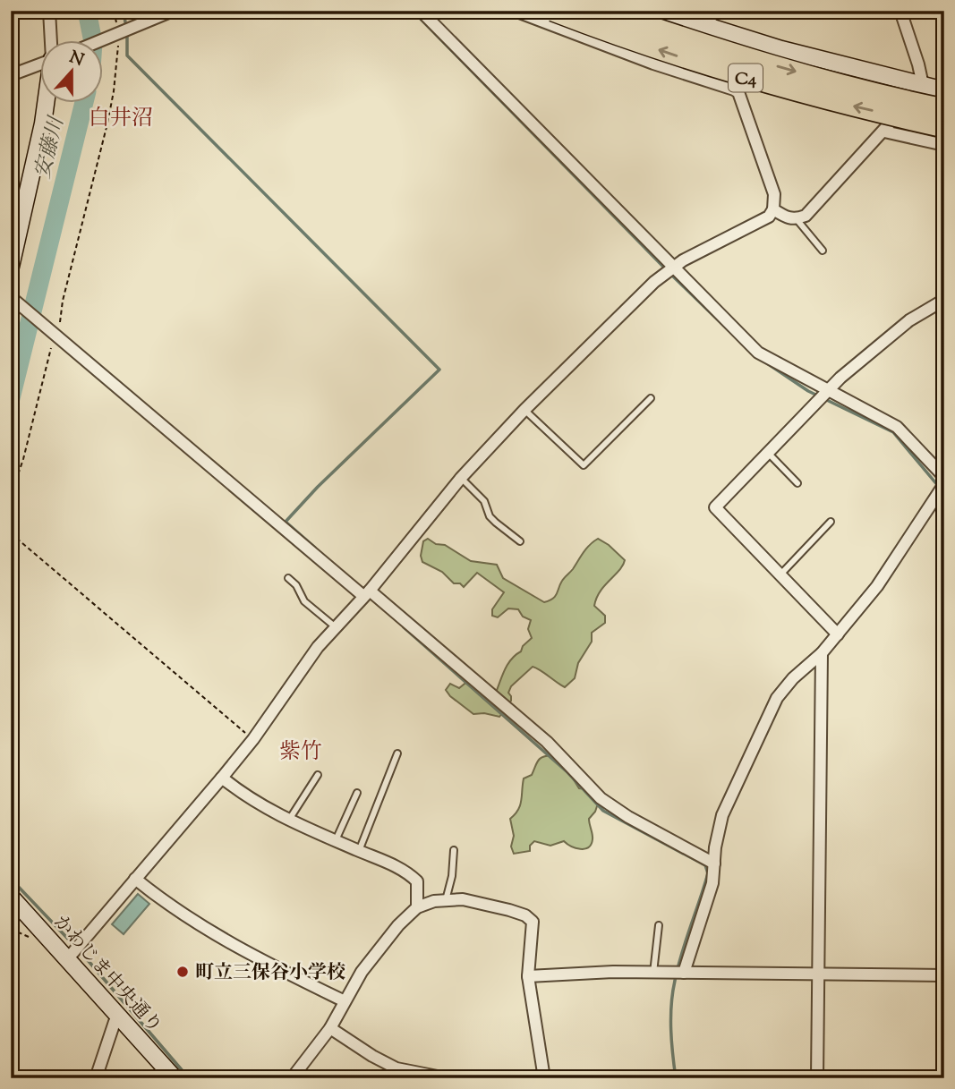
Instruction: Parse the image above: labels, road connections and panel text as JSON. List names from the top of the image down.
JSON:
{
  "streets": {
    "highway": ["C4"],
    "street": ["かわじま中央通り"]
  },
  "districts": ["白井沼", "紫竹"],
  "water": ["安藤川"],
  "places": ["町立三保谷小学校"],
  "north": "top"
}
